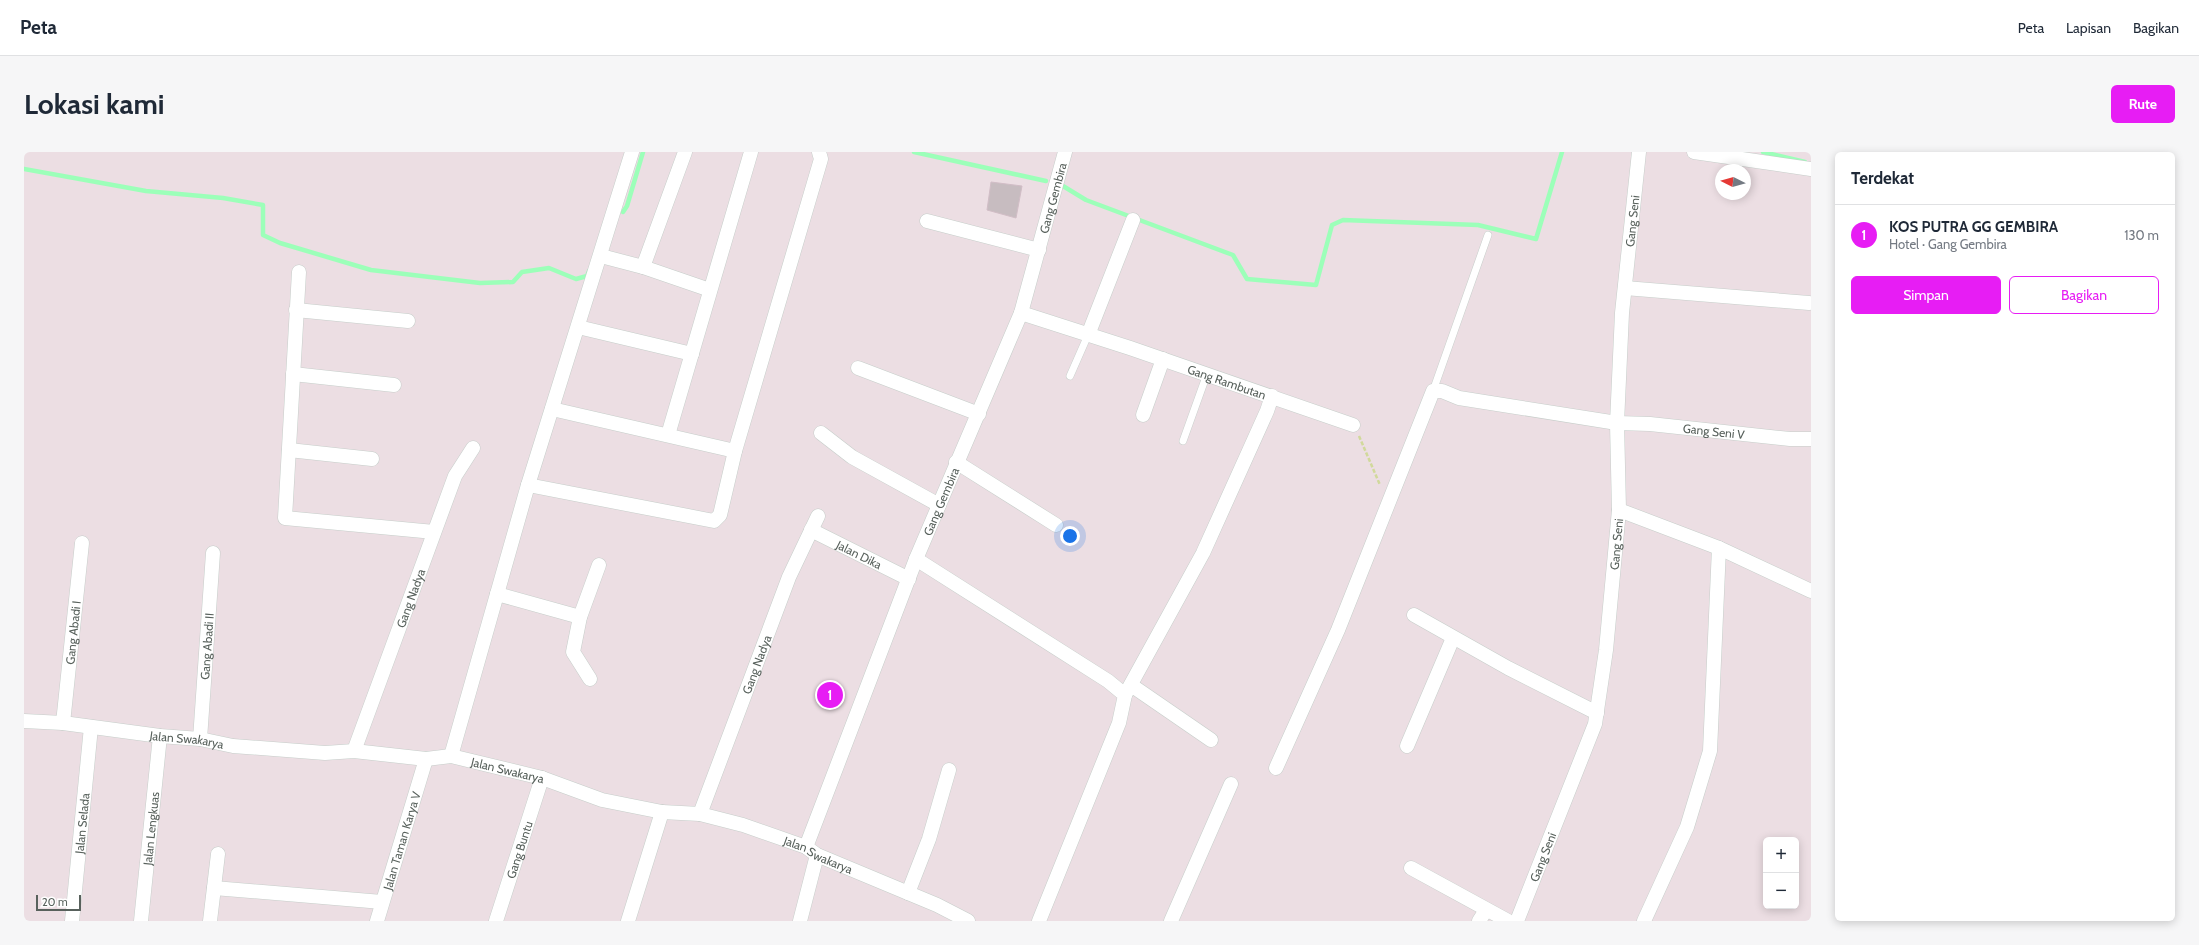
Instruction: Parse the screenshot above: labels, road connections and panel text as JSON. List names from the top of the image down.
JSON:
{
  "streets": {
    "street": [
      "Gang Gembira",
      "Gang Seni",
      "Gang Rambutan",
      "Gang Seni V",
      "Jalan Dika",
      "Gang Nadya",
      "Gang Abadi I",
      "Gang Abadi II",
      "Jalan Swakarya",
      "Jalan Selada",
      "Jalan Lengkuas",
      "Jalan Taman Karya V",
      "Gang Buntu"
    ]
  },
  "crossings": [
    ["Gang Gembira", "Gang Rambutan"],
    ["Gang Gembira", "Jalan Dika"],
    ["Gang Gembira", "Jalan Swakarya"],
    ["Gang Seni", "Gang Seni V"],
    ["Jalan Dika", "Gang Nadya"],
    ["Gang Nadya", "Jalan Swakarya"],
    ["Gang Abadi I", "Jalan Swakarya"],
    ["Gang Abadi II", "Jalan Swakarya"],
    ["Jalan Swakarya", "Jalan Selada"],
    ["Jalan Swakarya", "Jalan Lengkuas"],
    ["Jalan Swakarya", "Jalan Taman Karya V"],
    ["Jalan Swakarya", "Gang Buntu"]
  ],
  "scale_bar": "20 m",
  "north": "left",
  "page": {
    "header": "Peta",
    "nav": ["Peta", "Lapisan", "Bagikan"],
    "buttons": [
      "Rute",
      ["Simpan", "Bagikan"]
    ],
    "title": "Lokasi kami",
    "heading": "Terdekat",
    "list": [
      {
        "mark": "1",
        "name": "KOS PUTRA GG GEMBIRA",
        "note": "Hotel · Gang Gembira",
        "value": "130 m"
      }
    ],
    "pins": "1",
    "map_buttons": ["+", "−"],
    "scale": "20 m"
  }
}
